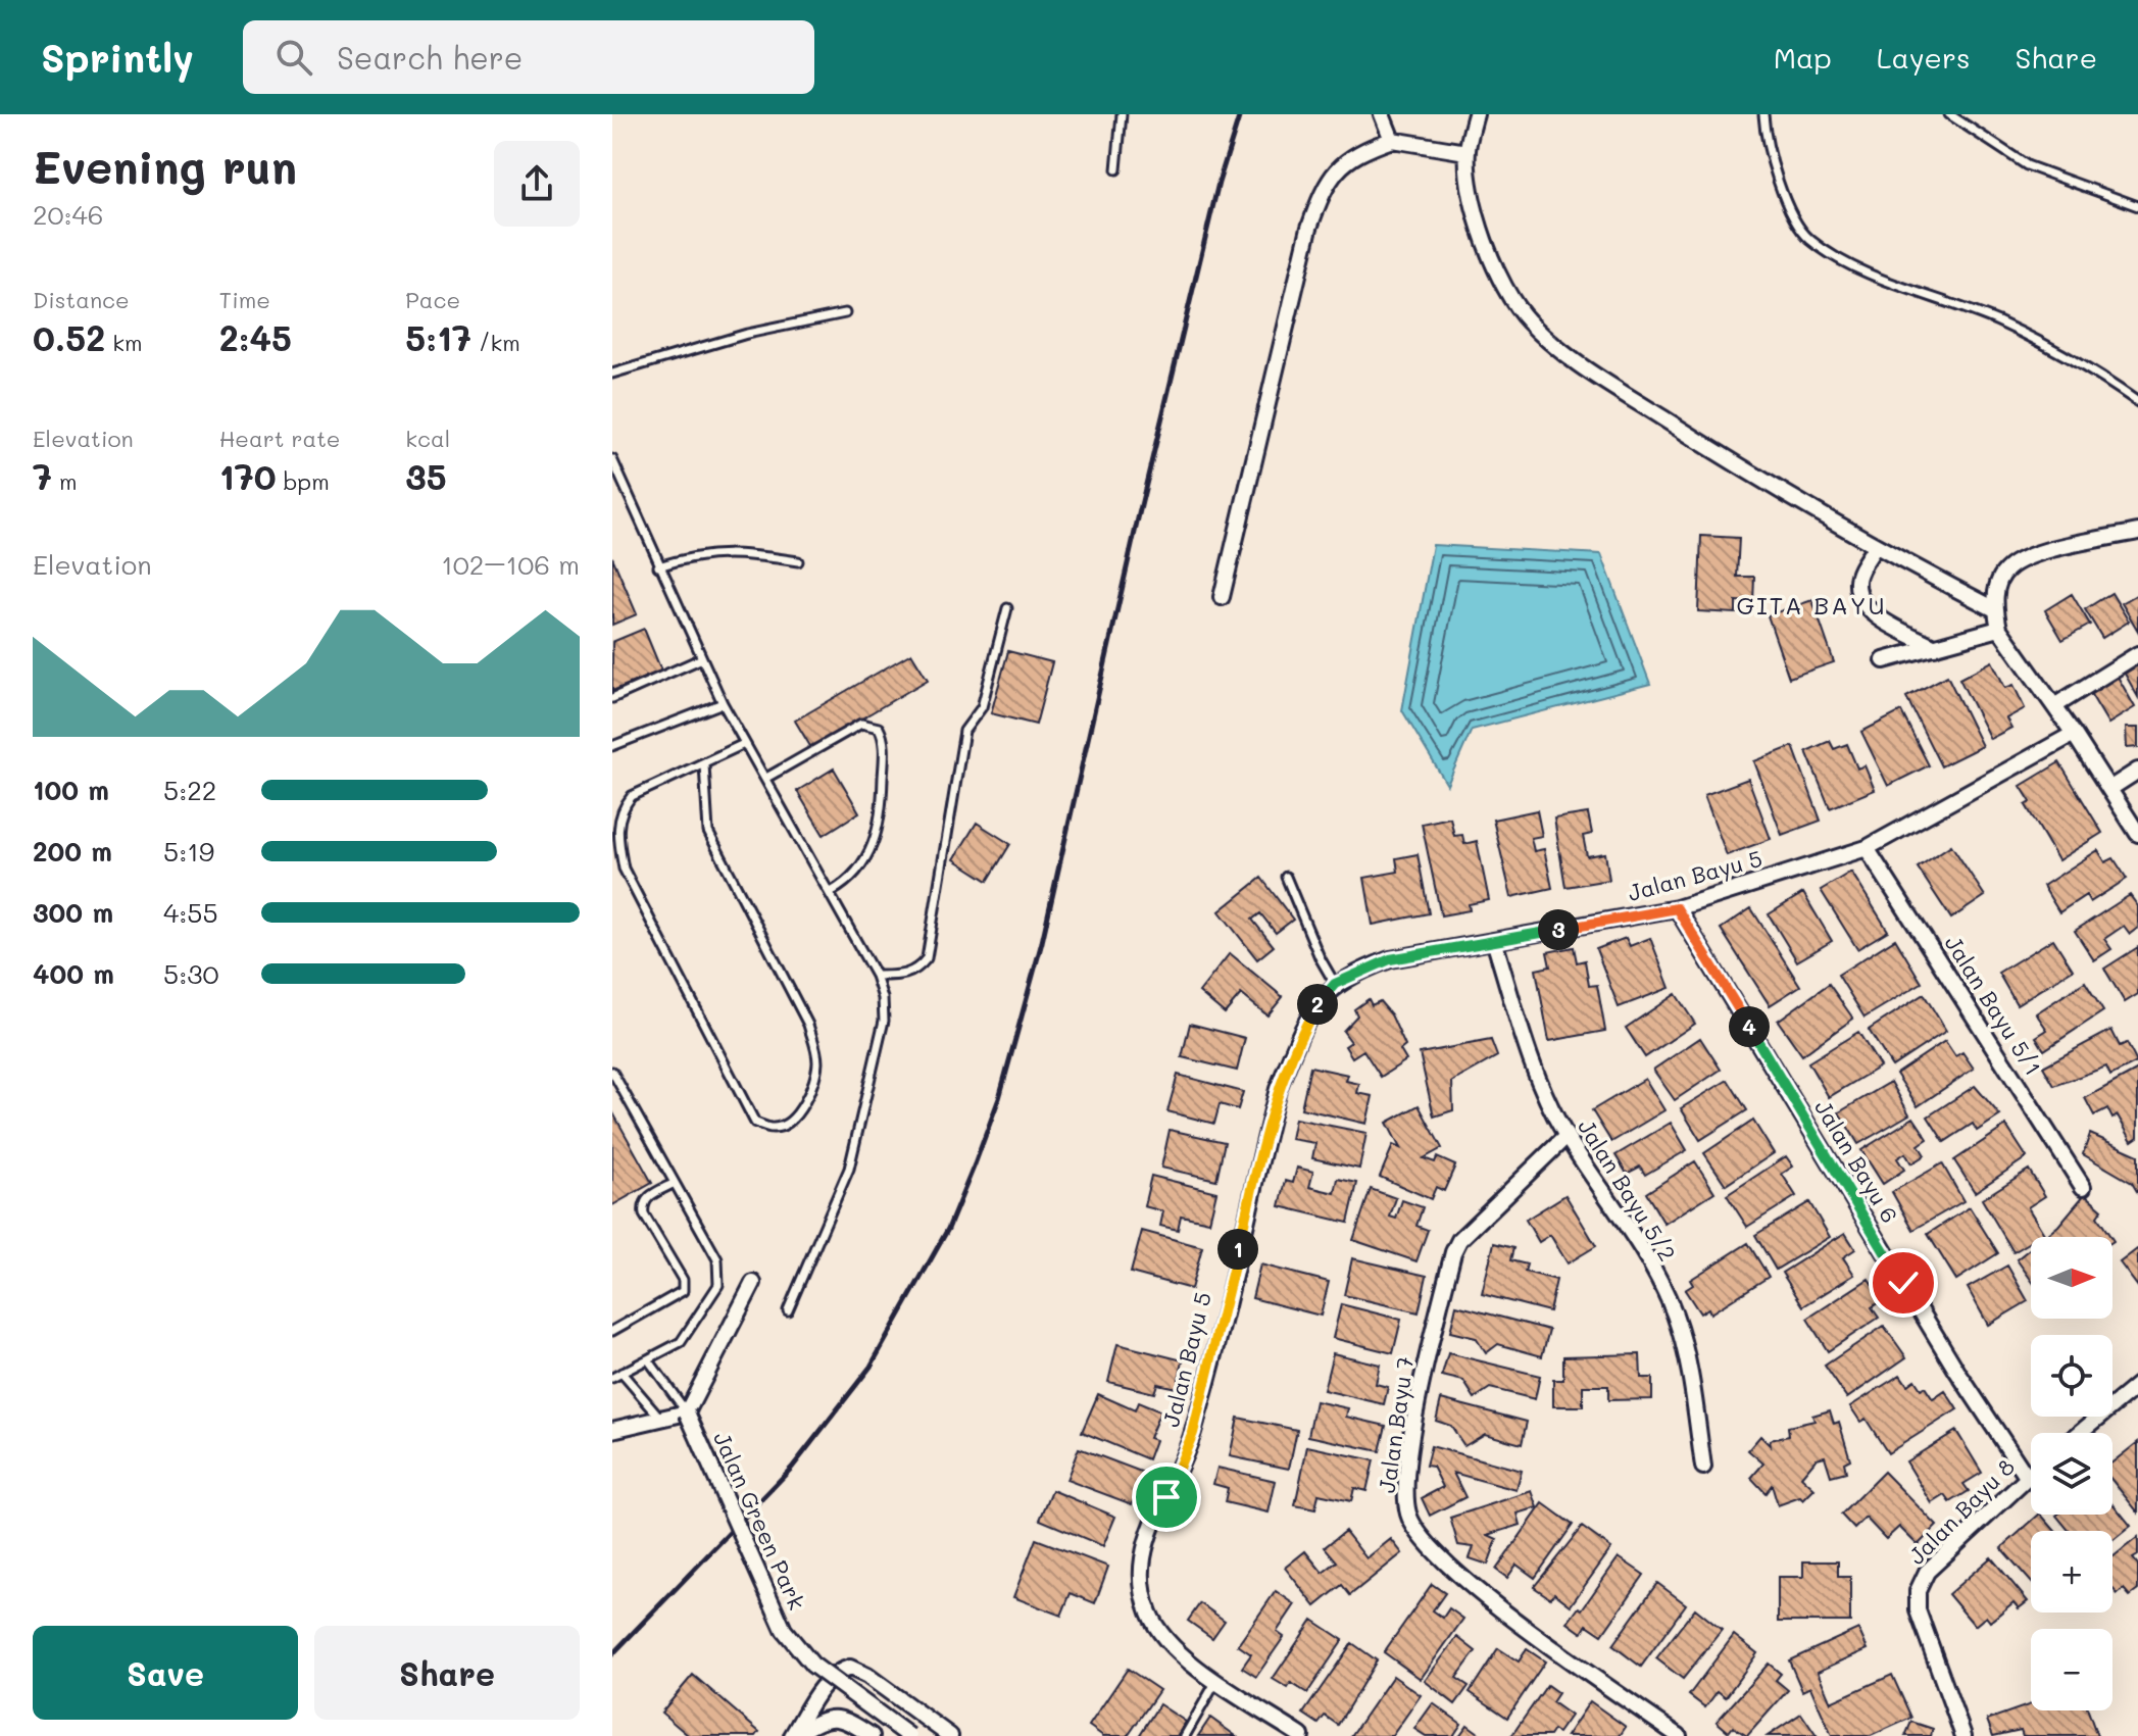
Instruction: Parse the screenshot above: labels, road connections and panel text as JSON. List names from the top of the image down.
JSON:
{
  "streets": {
    "street": [
      "Jalan Bayu 5",
      "Jalan Bayu 5/1",
      "Jalan Bayu 6",
      "Jalan Bayu 5/2",
      "Jalan Bayu 7",
      "Jalan Bayu 8",
      "Jalan Green Park"
    ]
  },
  "crossings": [
    ["Jalan Bayu 5", "Jalan Bayu 5/1"],
    ["Jalan Bayu 5", "Jalan Bayu 6"],
    ["Jalan Bayu 5", "Jalan Bayu 5/2"],
    ["Jalan Bayu 6", "Jalan Bayu 8"],
    ["Jalan Bayu 5/2", "Jalan Bayu 7"]
  ],
  "districts": ["GITA BAYU"],
  "north": "right",
  "page": {
    "header": "Sprintly",
    "search": "Search here",
    "nav": ["Map", "Layers", "Share"],
    "heading": ["Evening run", "20:46"],
    "stats": [
      ["Distance", "0.52 km"],
      ["Time", "2:45"],
      ["Pace", "5:17 /km"],
      ["Elevation", "7 m"],
      ["Heart rate", "170 bpm"],
      ["kcal", "35"]
    ],
    "chart": ["Elevation", "102–106 m"],
    "list": [
      {
        "name": "100 m",
        "note": "5:22"
      },
      {
        "name": "200 m",
        "note": "5:19"
      },
      {
        "name": "300 m",
        "note": "4:55"
      },
      {
        "name": "400 m",
        "note": "5:30"
      }
    ],
    "pins": [
      "3",
      "2",
      "4",
      "1"
    ],
    "map_buttons": ["+", "−"],
    "buttons": ["Save", "Share"]
  }
}
